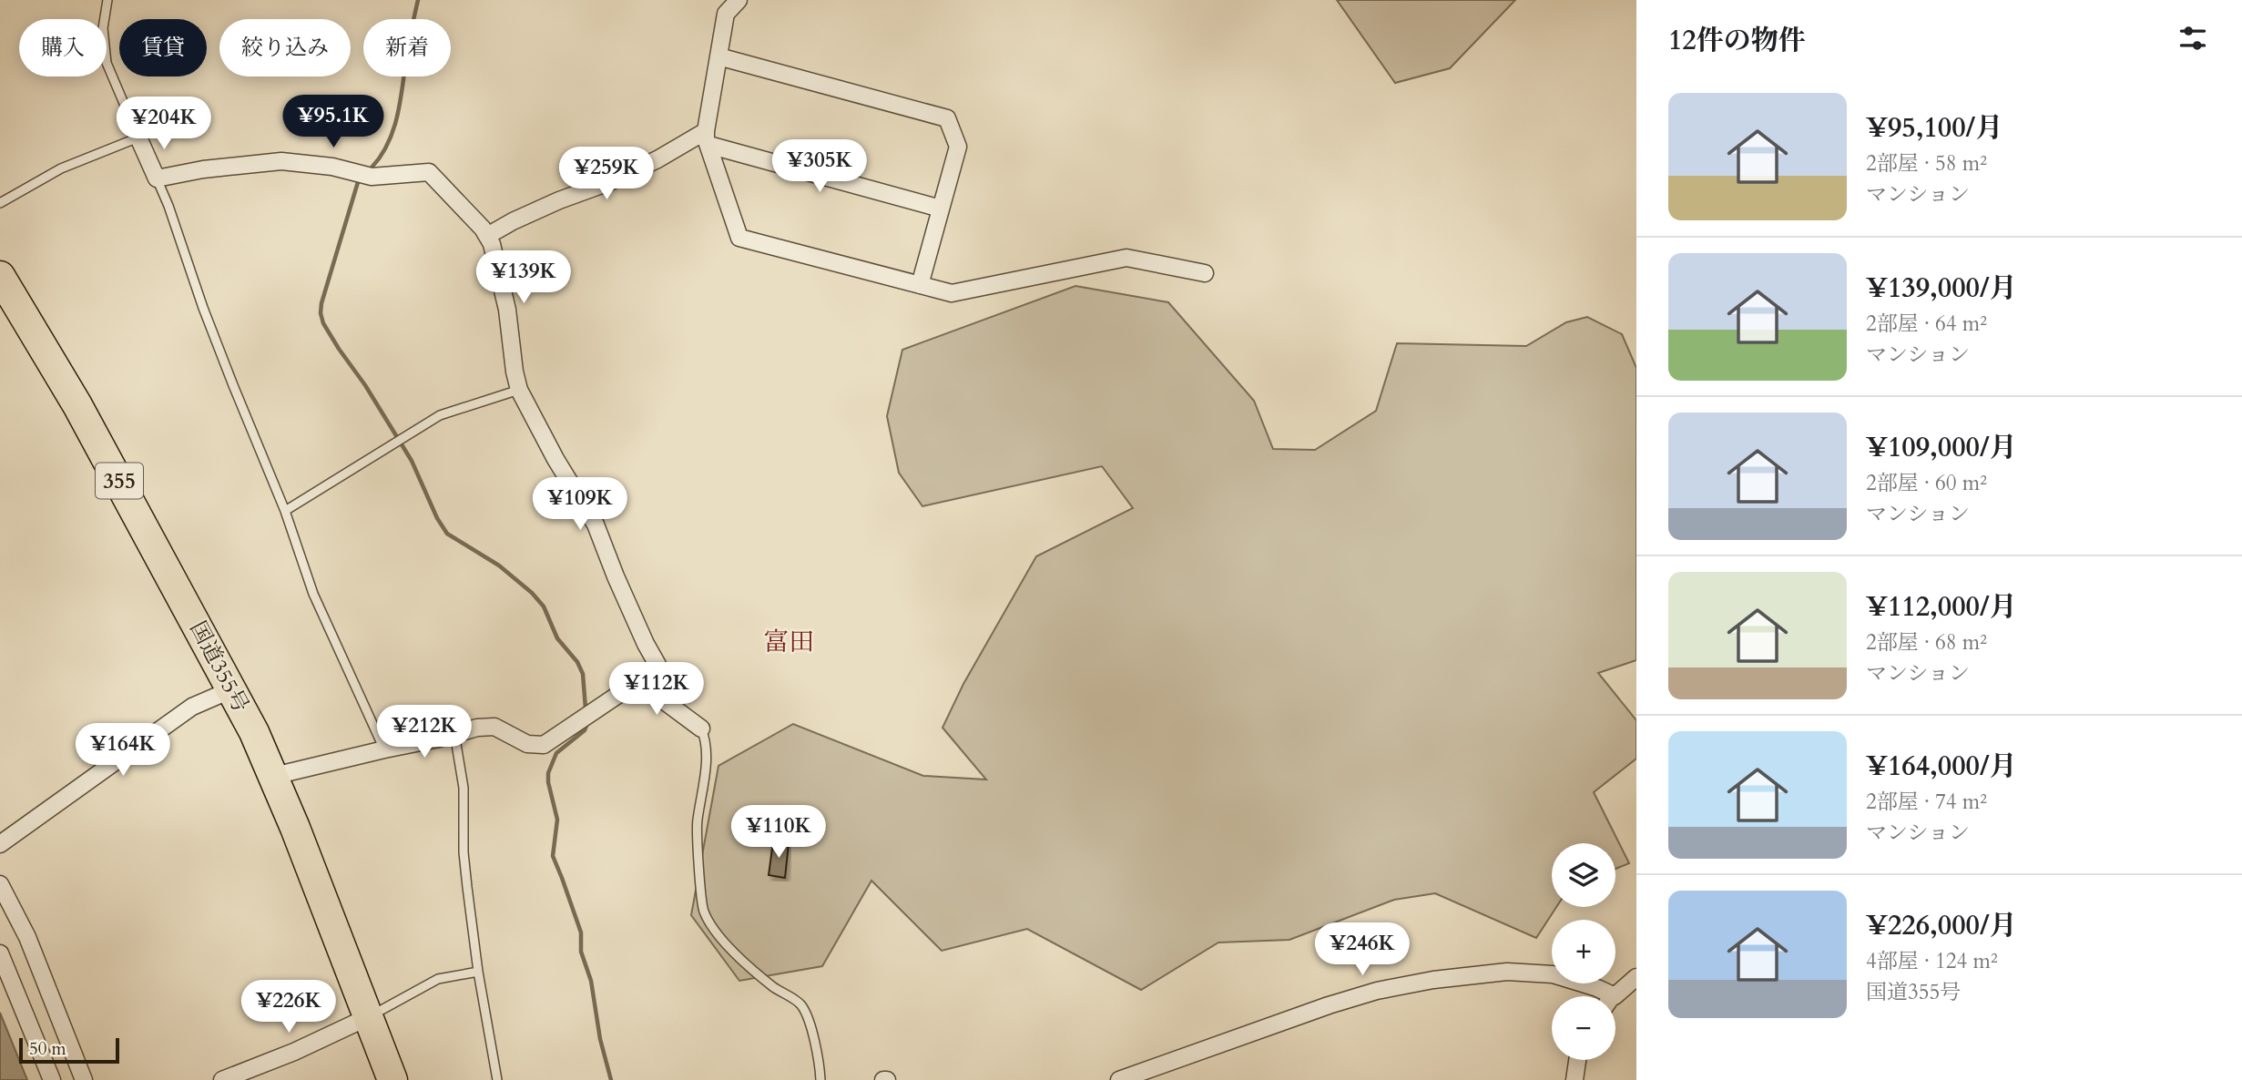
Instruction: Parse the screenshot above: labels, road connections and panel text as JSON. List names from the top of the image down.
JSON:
{
  "streets": {
    "highway": ["355", "国道355号"]
  },
  "districts": ["富田"],
  "scale_bar": "50 m",
  "page": {
    "heading": "12件の物件",
    "chip": [
      "購入",
      "賃貸",
      "絞り込み",
      "新着"
    ],
    "list": [
      {
        "name": "¥95,100/月",
        "note": "2部屋 · 58 m² · マンション"
      },
      {
        "name": "¥139,000/月",
        "note": "2部屋 · 64 m² · マンション"
      },
      {
        "name": "¥109,000/月",
        "note": "2部屋 · 60 m² · マンション"
      },
      {
        "name": "¥112,000/月",
        "note": "2部屋 · 68 m² · マンション"
      },
      {
        "name": "¥164,000/月",
        "note": "2部屋 · 74 m² · マンション"
      },
      {
        "name": "¥226,000/月",
        "note": "4部屋 · 124 m² · 国道355号"
      }
    ],
    "price": [
      "¥95.1K",
      "¥204K",
      "¥305K",
      "¥259K",
      "¥139K",
      "¥109K",
      "¥112K",
      "¥212K",
      "¥164K",
      "¥110K",
      "¥246K",
      "¥226K"
    ],
    "map_buttons": ["+", "−"],
    "scale": "50 m"
  }
}
